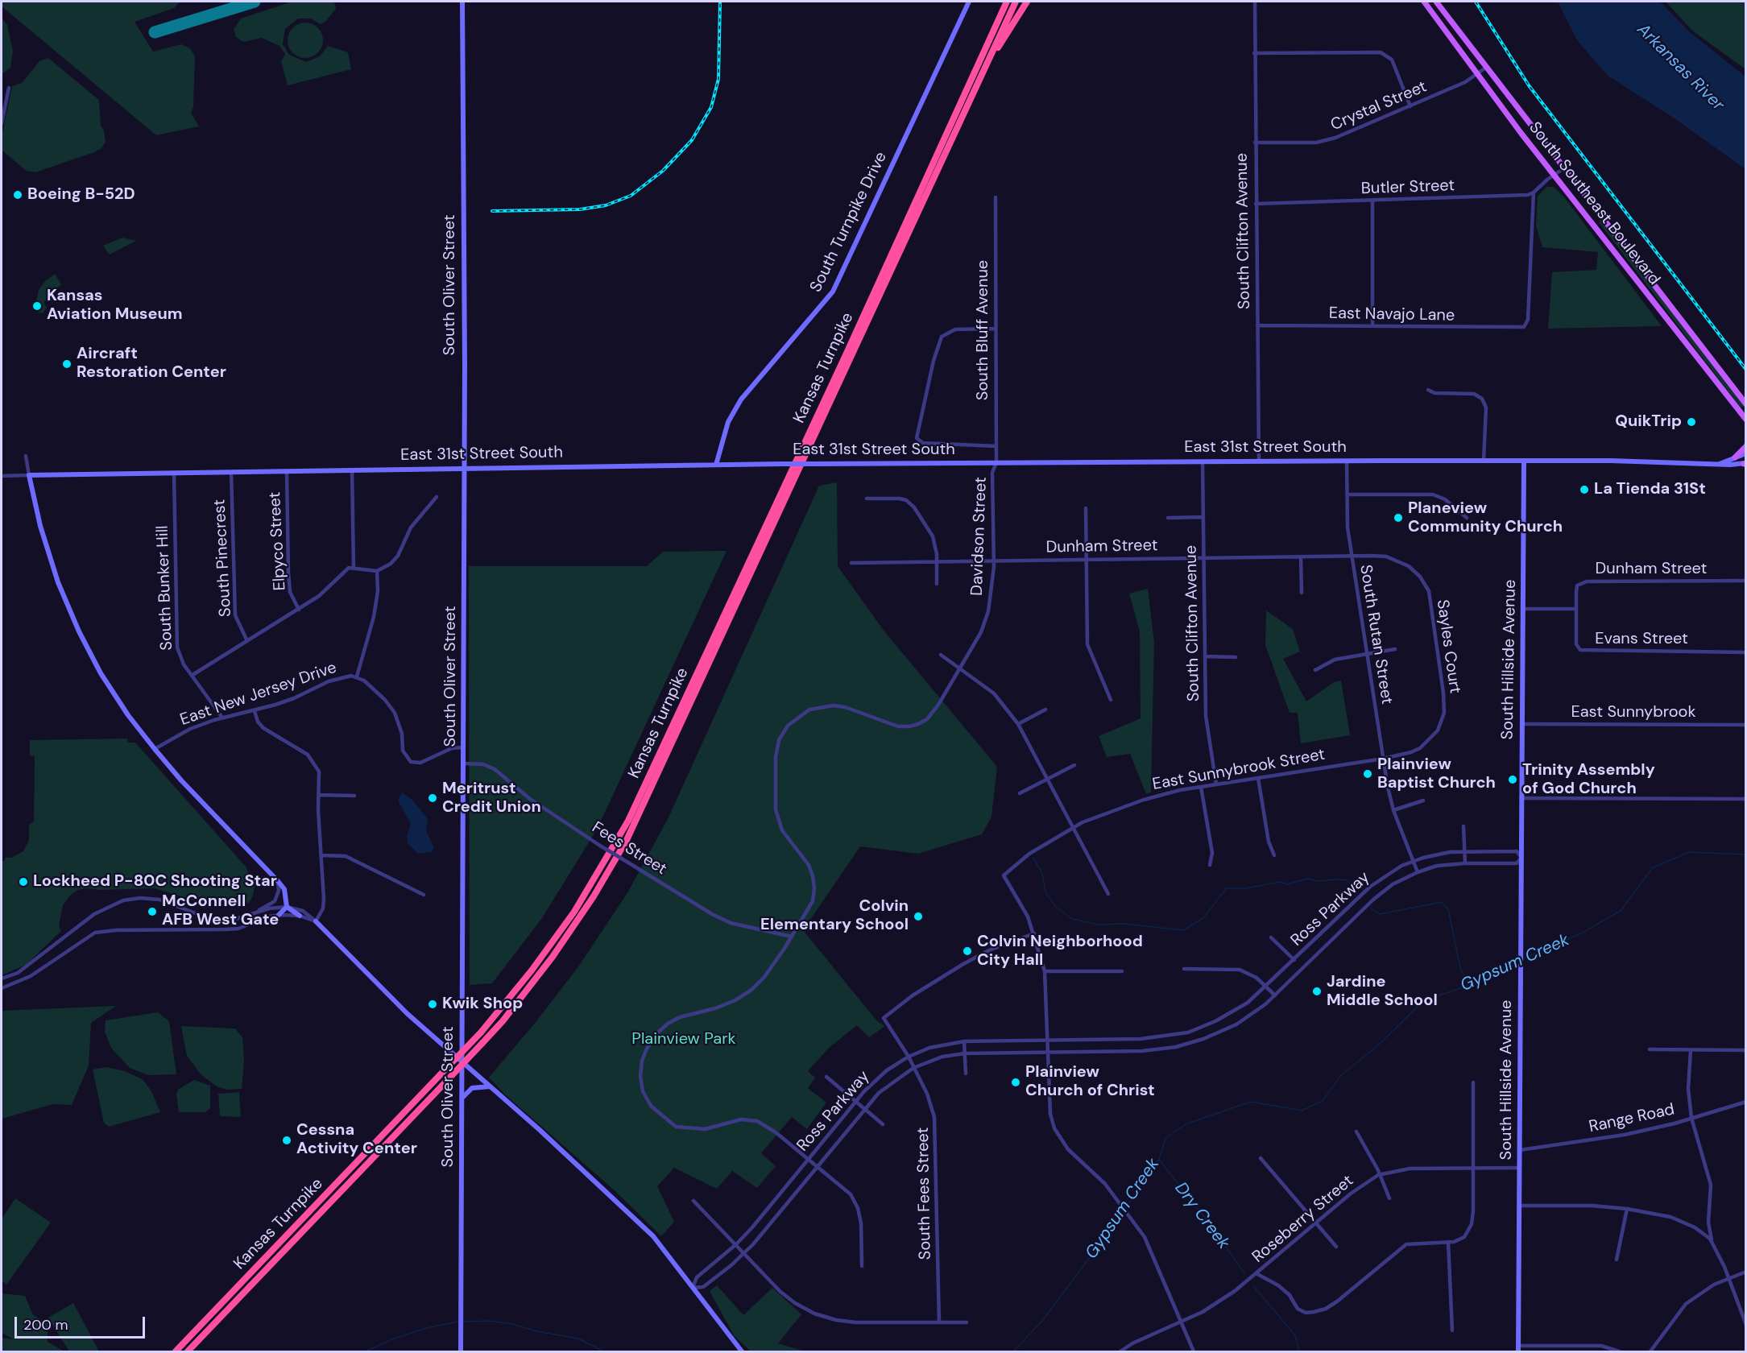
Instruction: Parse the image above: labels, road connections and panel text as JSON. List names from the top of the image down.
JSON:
{
  "streets": {
    "highway": ["Kansas Turnpike"],
    "main road": ["South Southeast Boulevard"],
    "street": [
      "Crystal Street",
      "Butler Street",
      "South Turnpike Drive",
      "South Clifton Avenue",
      "South Oliver Street",
      "East Navajo Lane",
      "South Bluff Avenue",
      "East 31st Street South",
      "Davidson Street",
      "Elpyco Street",
      "Dunham Street",
      "South Pinecrest",
      "South Bunker Hill",
      "South Rutan Street",
      "Evans Street",
      "Sayles Court",
      "South Hillside Avenue",
      "East New Jersey Drive",
      "East Sunnybrook",
      "East Sunnybrook Street",
      "Fees Street",
      "Ross Parkway",
      "Range Road",
      "South Fees Street",
      "Roseberry Street"
    ]
  },
  "crossings": [
    ["Crystal Street", "South Southeast Boulevard"],
    ["Crystal Street", "South Clifton Avenue"],
    ["Butler Street", "South Clifton Avenue"],
    ["Butler Street", "East Navajo Lane"],
    ["South Turnpike Drive", "East 31st Street South"],
    ["South Clifton Avenue", "East Navajo Lane"],
    ["South Clifton Avenue", "East 31st Street South"],
    ["South Clifton Avenue", "Dunham Street"],
    ["South Clifton Avenue", "East Sunnybrook Street"],
    ["South Oliver Street", "East 31st Street South"],
    ["South Oliver Street", "East New Jersey Drive"],
    ["South Oliver Street", "Fees Street"],
    ["South Bluff Avenue", "East 31st Street South"],
    ["South Bluff Avenue", "Davidson Street"],
    ["East 31st Street South", "Davidson Street"],
    ["East 31st Street South", "Elpyco Street"],
    ["East 31st Street South", "South Pinecrest"],
    ["East 31st Street South", "South Bunker Hill"],
    ["East 31st Street South", "South Rutan Street"],
    ["East 31st Street South", "South Hillside Avenue"],
    ["Davidson Street", "Dunham Street"],
    ["Davidson Street", "Fees Street"],
    ["Dunham Street", "South Rutan Street"],
    ["Dunham Street", "Evans Street"],
    ["Dunham Street", "Sayles Court"],
    ["South Bunker Hill", "East New Jersey Drive"],
    ["South Rutan Street", "Sayles Court"],
    ["South Rutan Street", "East Sunnybrook Street"],
    ["South Rutan Street", "Ross Parkway"],
    ["Sayles Court", "East Sunnybrook Street"],
    ["South Hillside Avenue", "East Sunnybrook"],
    ["South Hillside Avenue", "Ross Parkway"],
    ["South Hillside Avenue", "Range Road"],
    ["South Hillside Avenue", "Roseberry Street"],
    ["East Sunnybrook Street", "South Fees Street"],
    ["Ross Parkway", "South Fees Street"]
  ],
  "water": ["Arkansas River", "Gypsum Creek", "Dry Creek"],
  "parks": ["Plainview Park"],
  "places": [
    "Boeing B-52D",
    "Kansas Aviation Museum",
    "Aircraft Restoration Center",
    "QuikTrip",
    "La Tienda 31St",
    "Planeview Community Church",
    "Plainview Baptist Church",
    "Trinity Assembly of God Church",
    "Meritrust Credit Union",
    "Lockheed P-80C Shooting Star",
    "McConnell AFB West Gate",
    "Colvin Elementary School",
    "Colvin Neighborhood City Hall",
    "Jardine Middle School",
    "Kwik Shop",
    "Plainview Church of Christ",
    "Cessna Activity Center"
  ],
  "scale_bar": "200 m"
}
